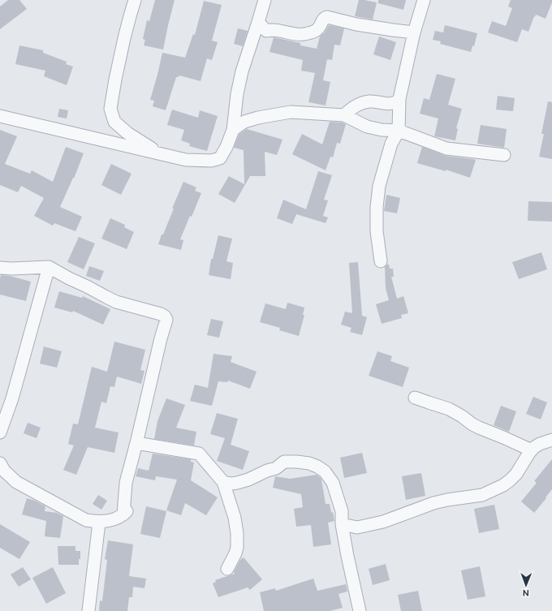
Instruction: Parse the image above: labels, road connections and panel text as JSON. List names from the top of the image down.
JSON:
{
  "north": "bottom"
}
